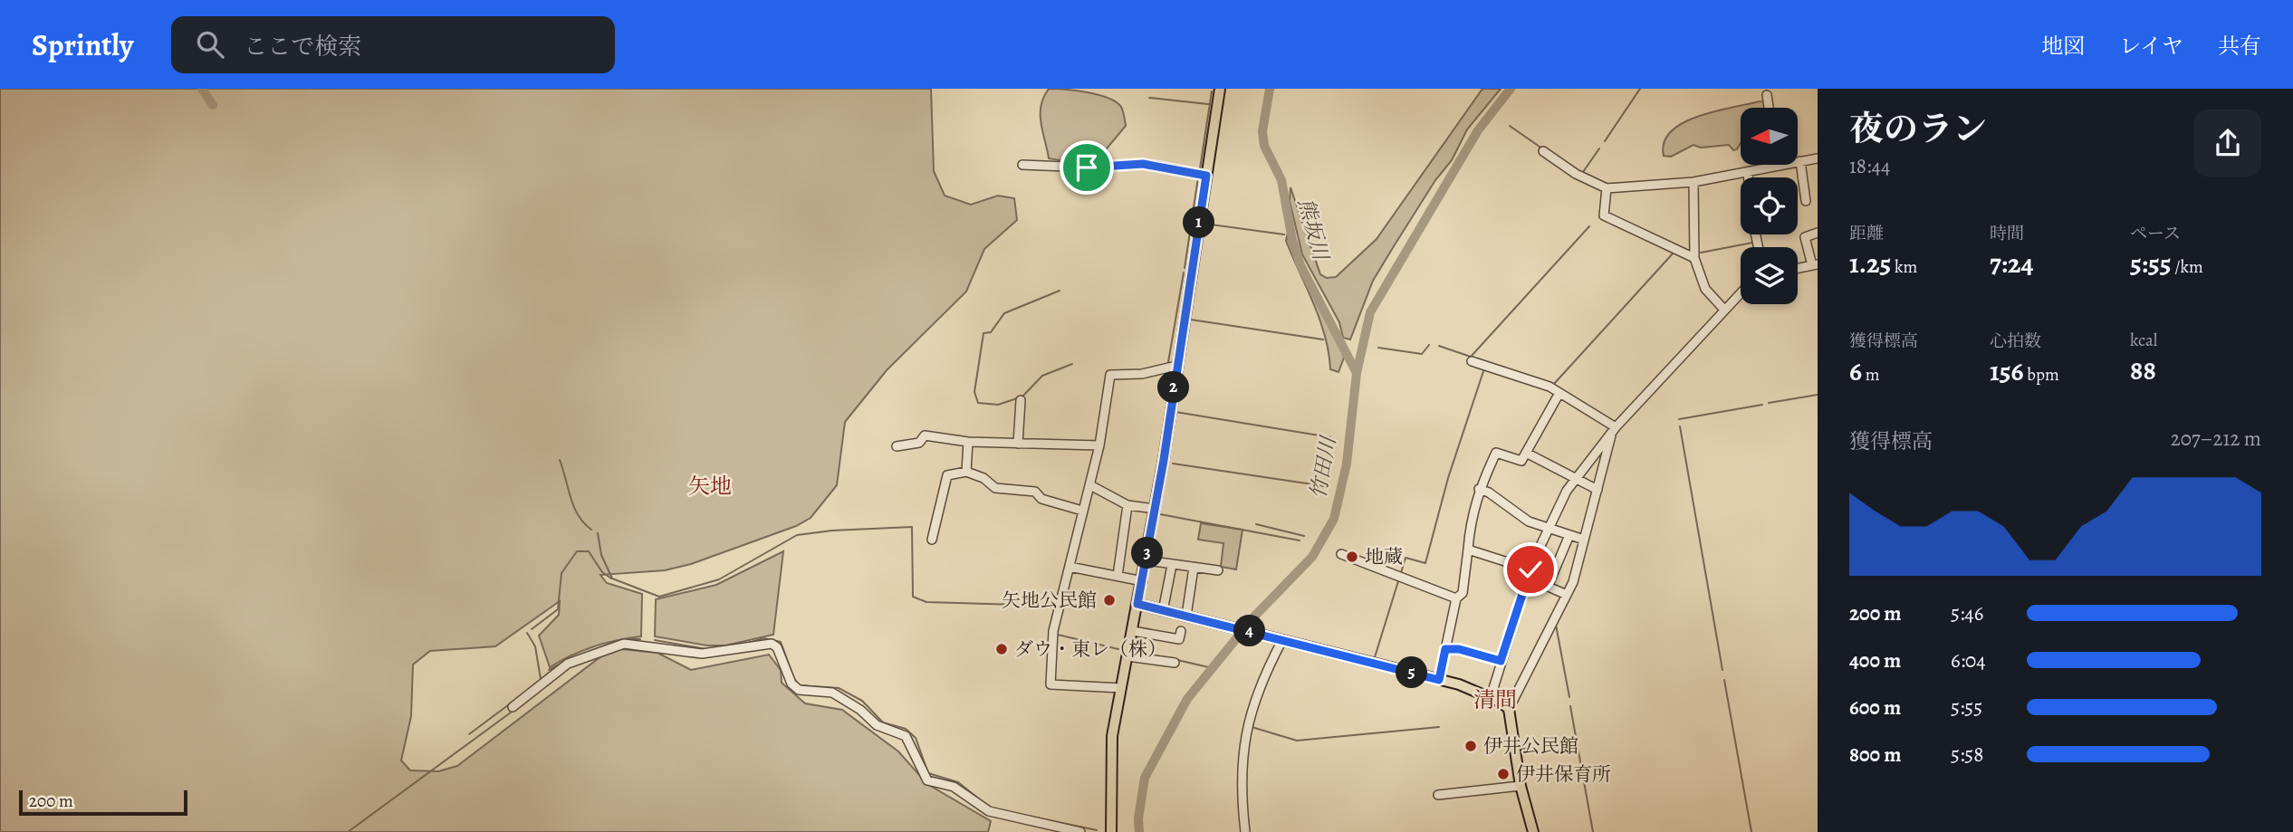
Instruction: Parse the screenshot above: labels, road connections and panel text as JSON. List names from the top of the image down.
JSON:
{
  "districts": ["矢地", "清間"],
  "water": ["熊坂川", "竹田川"],
  "places": [
    "地蔵",
    "矢地公民館",
    "ダウ・東レ（株）",
    "伊井公民館",
    "伊井保育所"
  ],
  "scale_bar": "200 m",
  "north": "left",
  "page": {
    "header": "Sprintly",
    "search": "ここで検索",
    "nav": ["地図", "レイヤ", "共有"],
    "heading": ["夜のラン", "18:44"],
    "stats": [
      ["距離", "1.25 km"],
      ["時間", "7:24"],
      ["ペース", "5:55 /km"],
      ["獲得標高", "6 m"],
      ["心拍数", "156 bpm"],
      ["kcal", "88"]
    ],
    "pins": [
      "1",
      "2",
      "3",
      "4",
      "5"
    ],
    "chart": ["獲得標高", "207–212 m"],
    "list": [
      {
        "name": "200 m",
        "note": "5:46"
      },
      {
        "name": "400 m",
        "note": "6:04"
      },
      {
        "name": "600 m",
        "note": "5:55"
      },
      {
        "name": "800 m",
        "note": "5:58"
      }
    ],
    "scale": "200 m"
  }
}
